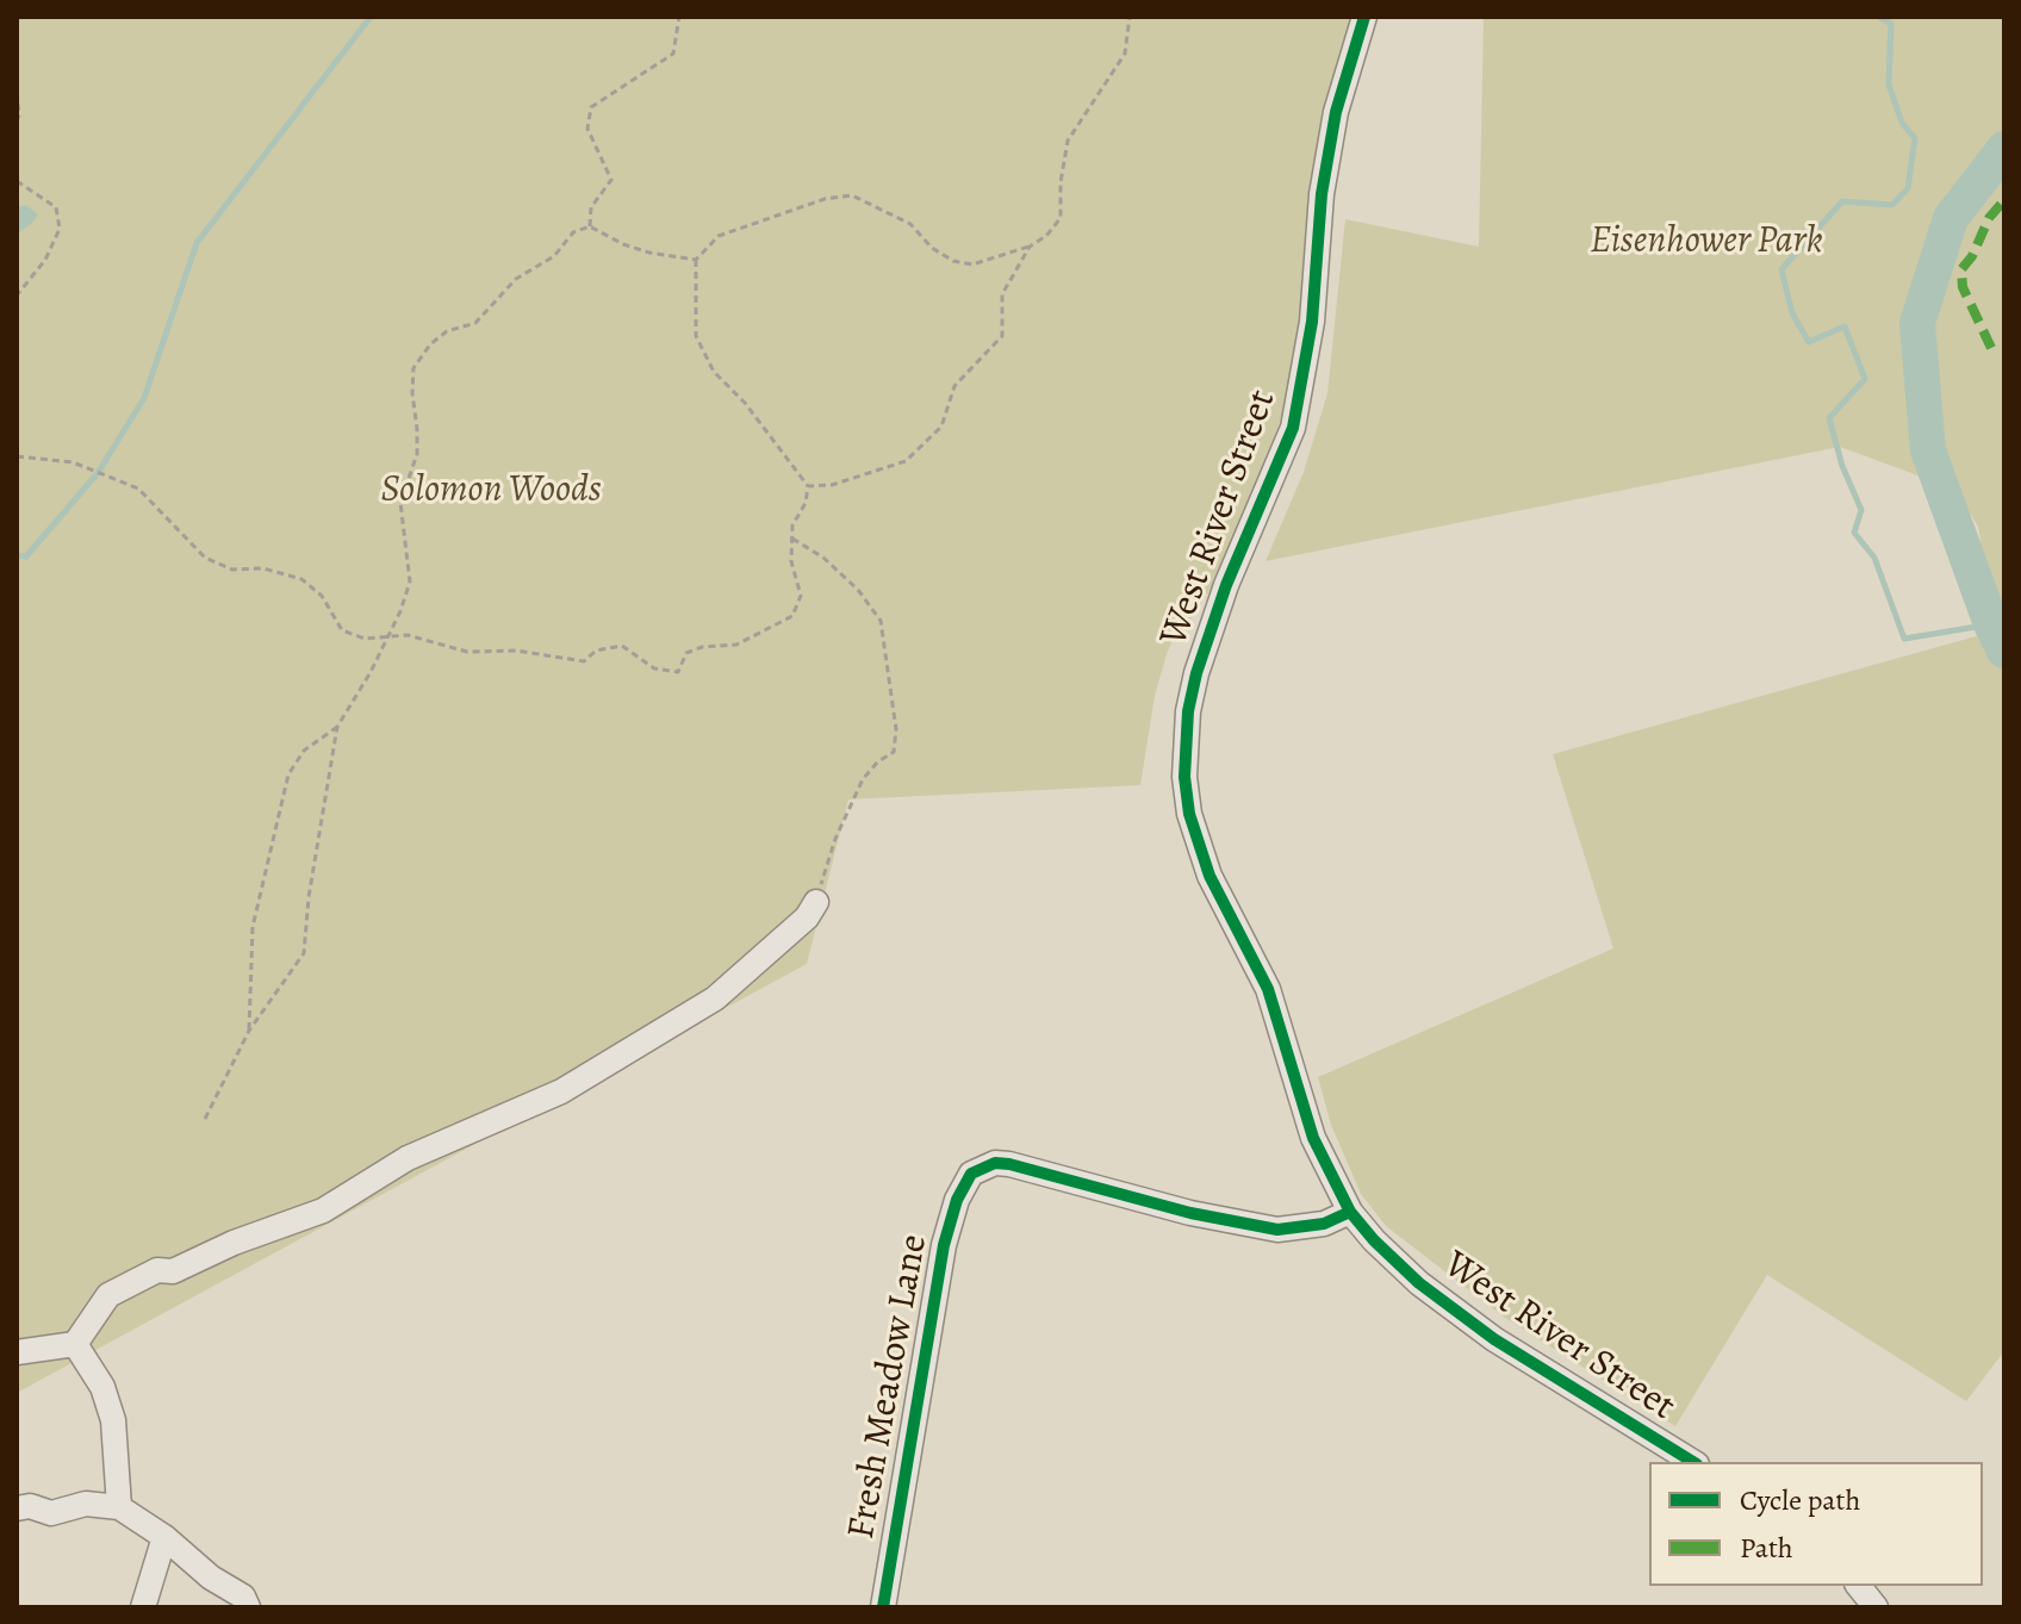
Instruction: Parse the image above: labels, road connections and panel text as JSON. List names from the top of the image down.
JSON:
{
  "streets": {
    "street": ["West River Street", "Fresh Meadow Lane"]
  },
  "crossings": [
    ["West River Street", "Fresh Meadow Lane"]
  ],
  "parks": ["Eisenhower Park", "Solomon Woods"],
  "legend": ["Cycle path", "Path"]
}
